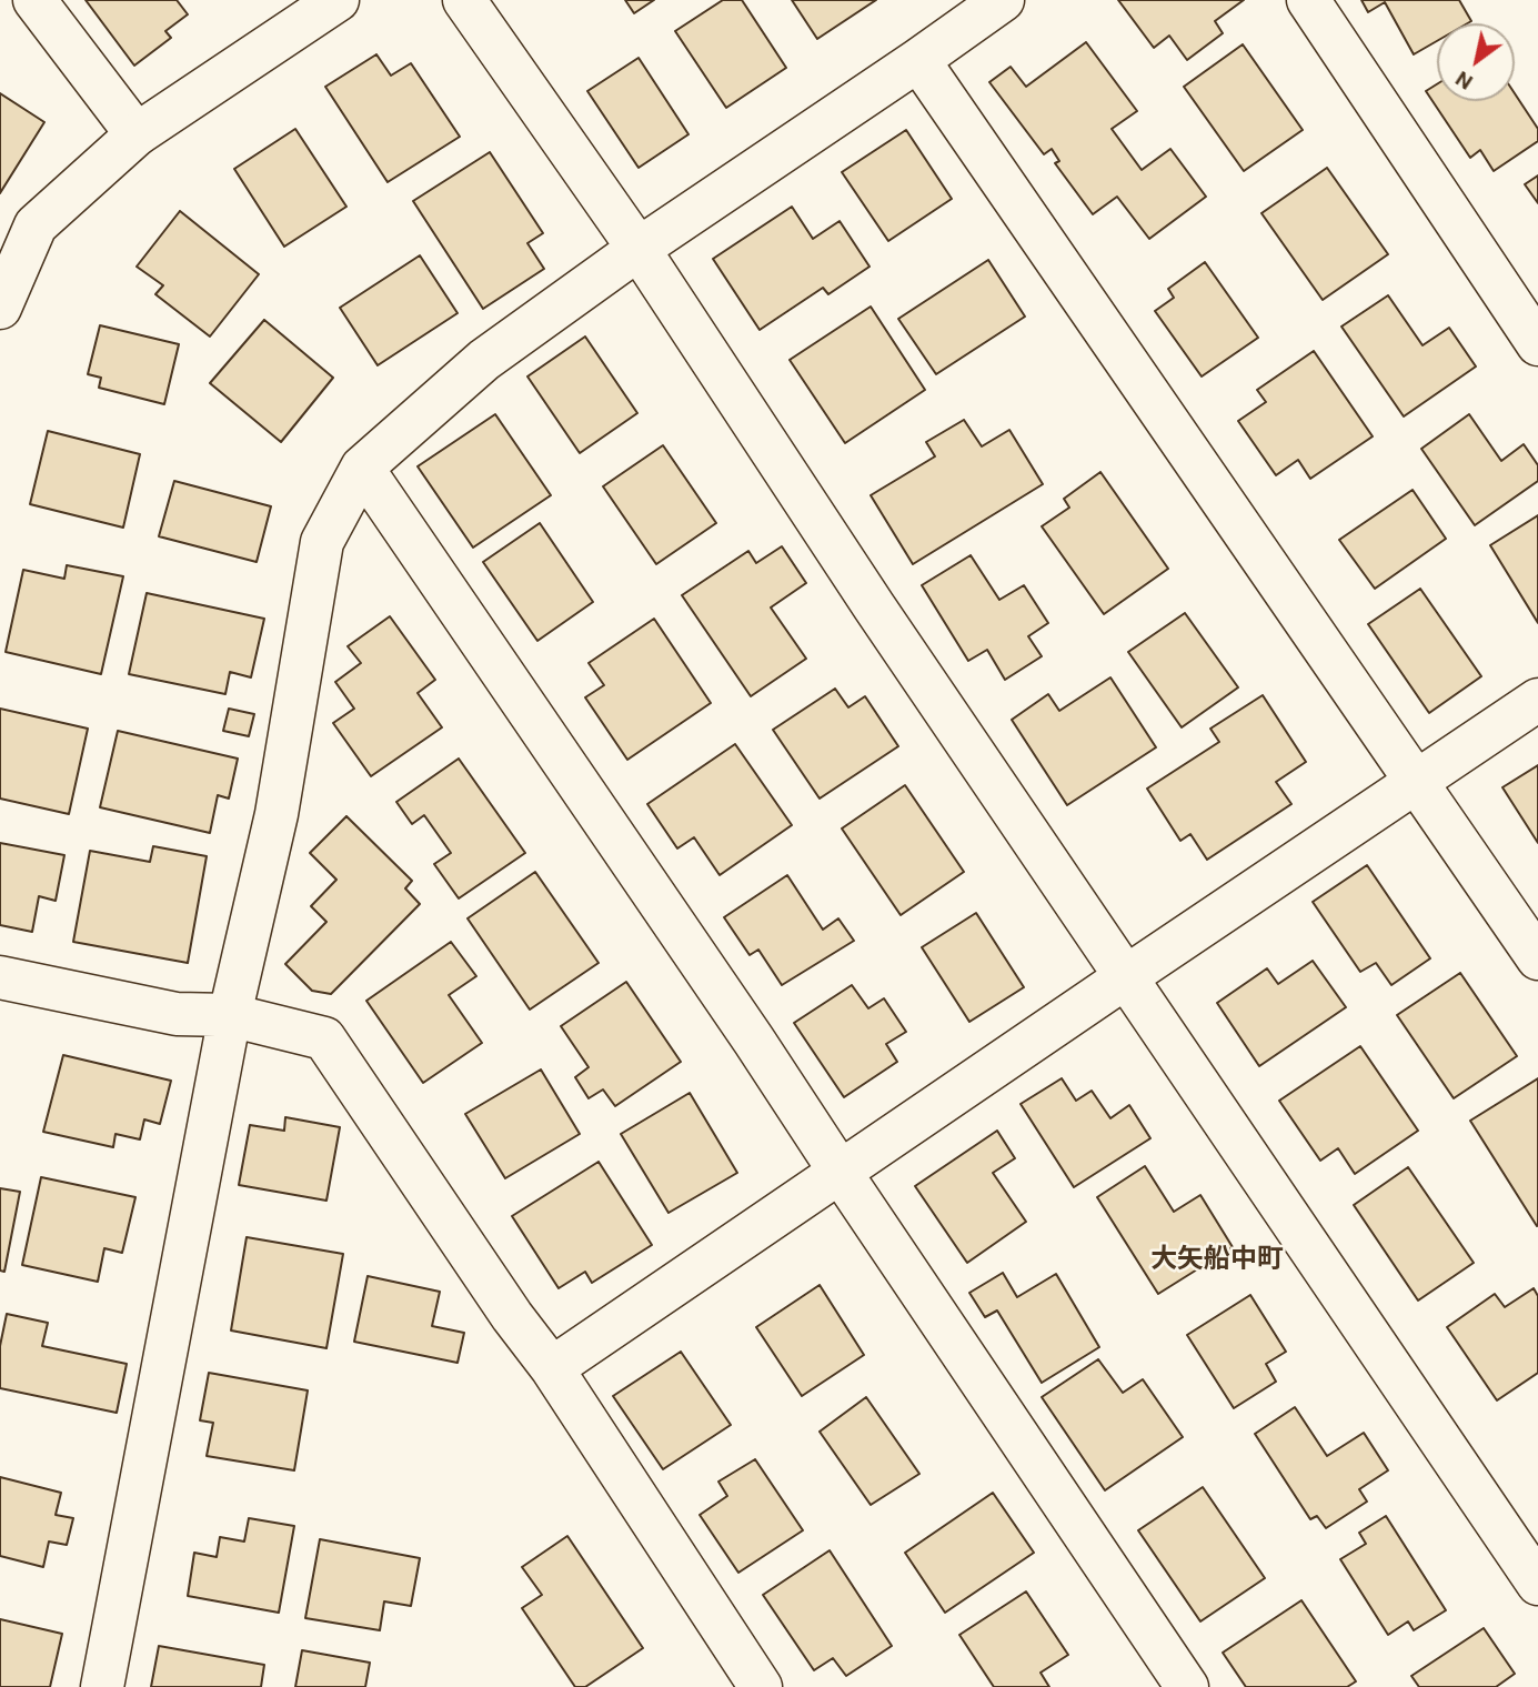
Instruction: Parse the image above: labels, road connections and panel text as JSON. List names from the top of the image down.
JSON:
{
  "districts": ["大矢船中町"],
  "north": "bottom left"
}
